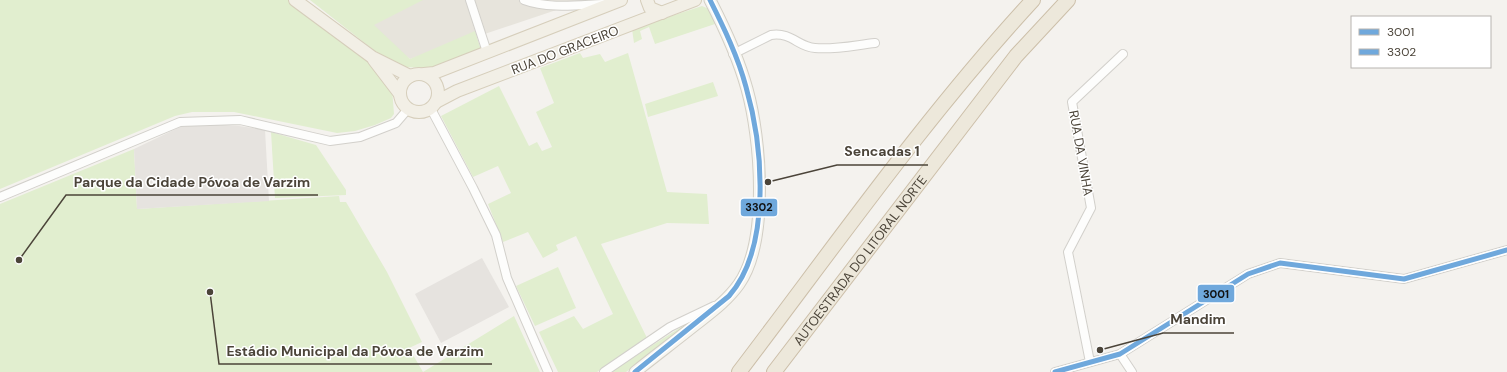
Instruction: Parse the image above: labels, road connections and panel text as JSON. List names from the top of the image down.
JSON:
{
  "streets": {
    "highway": ["AUTOESTRADA DO LITORAL NORTE"],
    "main road": ["RUA DO GRACEIRO"],
    "street": ["RUA DA VINHA"]
  },
  "places": [
    "Sencadas 1",
    "Parque da Cidade Póvoa de Varzim",
    "Estádio Municipal da Póvoa de Varzim",
    "Mandim"
  ],
  "lines": ["transit line 3302", "transit line 3001"],
  "legend": ["3001", "3302"]
}
